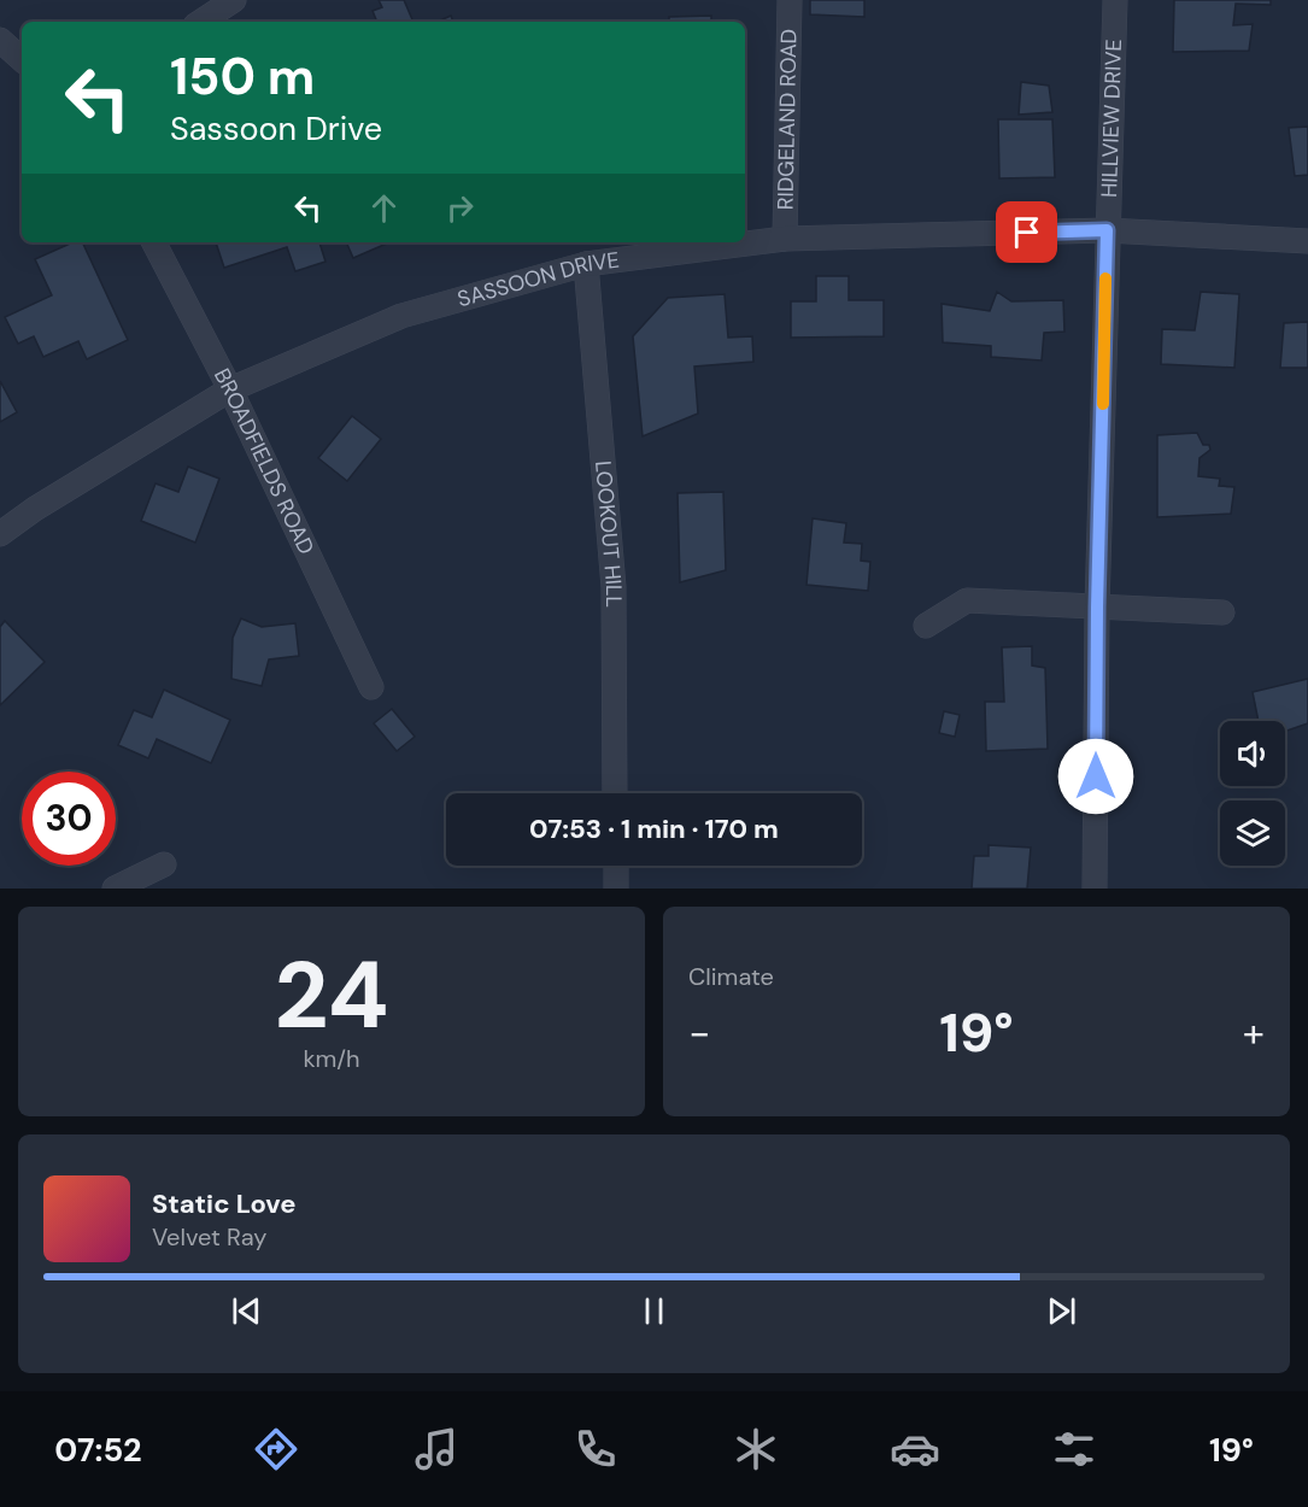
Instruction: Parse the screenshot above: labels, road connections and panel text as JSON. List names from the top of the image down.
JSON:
{
  "streets": {
    "street": [
      "RIDGELAND ROAD",
      "HILLVIEW DRIVE",
      "SASSOON DRIVE",
      "BROADFIELDS ROAD",
      "LOOKOUT HILL"
    ]
  },
  "crossings": [
    ["RIDGELAND ROAD", "SASSOON DRIVE"],
    ["HILLVIEW DRIVE", "SASSOON DRIVE"],
    ["SASSOON DRIVE", "BROADFIELDS ROAD"],
    ["SASSOON DRIVE", "LOOKOUT HILL"]
  ],
  "page": {
    "turn": ["150 m", "Sassoon Drive"],
    "limit": "30",
    "trip": "07:53 · 1 min · 170 m",
    "tile": [
      ["24", "km/h"],
      "Climate"
    ],
    "heat": ["−", "19°", "+"],
    "song": ["Static Love", "Velvet Ray"],
    "tabs": ["07:52", "19°"]
  }
}
